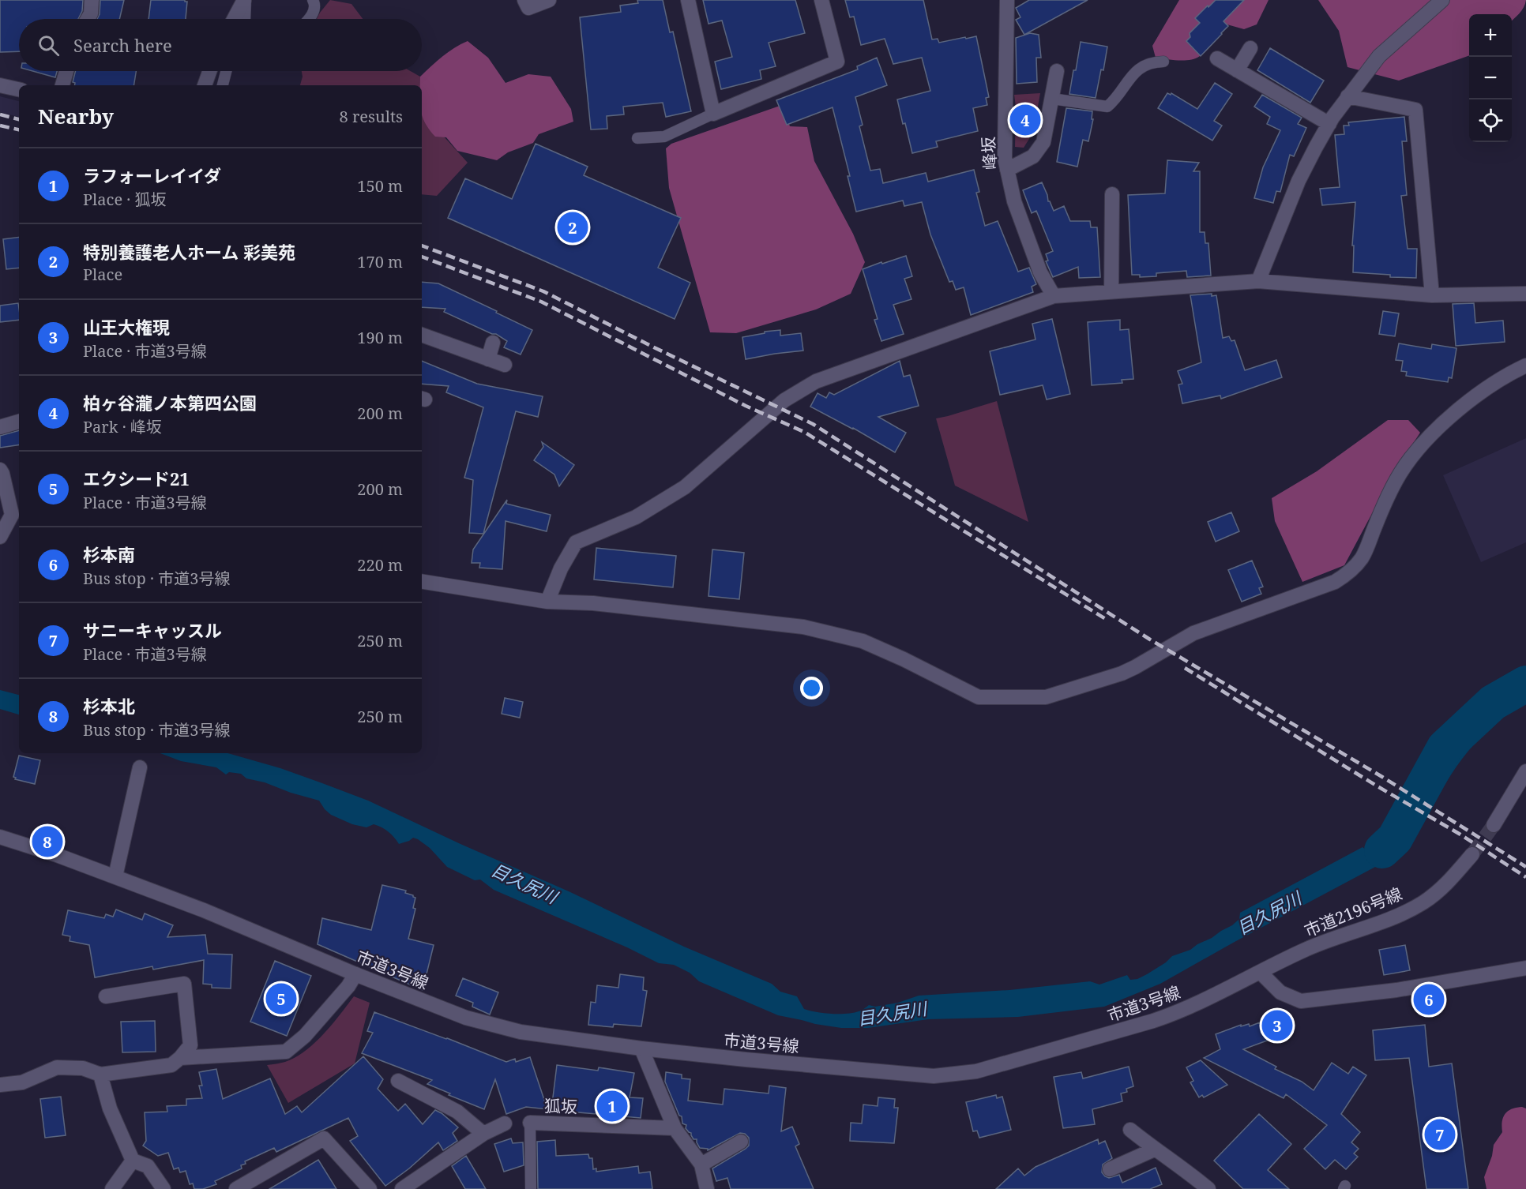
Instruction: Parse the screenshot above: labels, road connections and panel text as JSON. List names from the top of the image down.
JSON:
{
  "streets": {
    "street": [
      "峰坂",
      "市道2196号線",
      "市道3号線",
      "狐坂"
    ]
  },
  "crossings": [
    ["市道2196号線", "市道3号線"]
  ],
  "water": ["目久尻川"],
  "page": {
    "map_buttons": ["+", "−"],
    "search": "Search here",
    "heading": ["Nearby", "8 results"],
    "pins": [
      "4",
      "2",
      "8",
      "5",
      "6",
      "3",
      "1",
      "7"
    ],
    "list": [
      {
        "mark": "1",
        "name": "ラフォーレイイダ",
        "note": "Place · 狐坂",
        "value": "150 m"
      },
      {
        "mark": "2",
        "name": "特別養護老人ホーム 彩美苑",
        "note": "Place",
        "value": "170 m"
      },
      {
        "mark": "3",
        "name": "山王大権現",
        "note": "Place · 市道3号線",
        "value": "190 m"
      },
      {
        "mark": "4",
        "name": "柏ヶ谷瀧ノ本第四公園",
        "note": "Park · 峰坂",
        "value": "200 m"
      },
      {
        "mark": "5",
        "name": "エクシード21",
        "note": "Place · 市道3号線",
        "value": "200 m"
      },
      {
        "mark": "6",
        "name": "杉本南",
        "note": "Bus stop · 市道3号線",
        "value": "220 m"
      },
      {
        "mark": "7",
        "name": "サニーキャッスル",
        "note": "Place · 市道3号線",
        "value": "250 m"
      },
      {
        "mark": "8",
        "name": "杉本北",
        "note": "Bus stop · 市道3号線",
        "value": "250 m"
      }
    ]
  }
}
